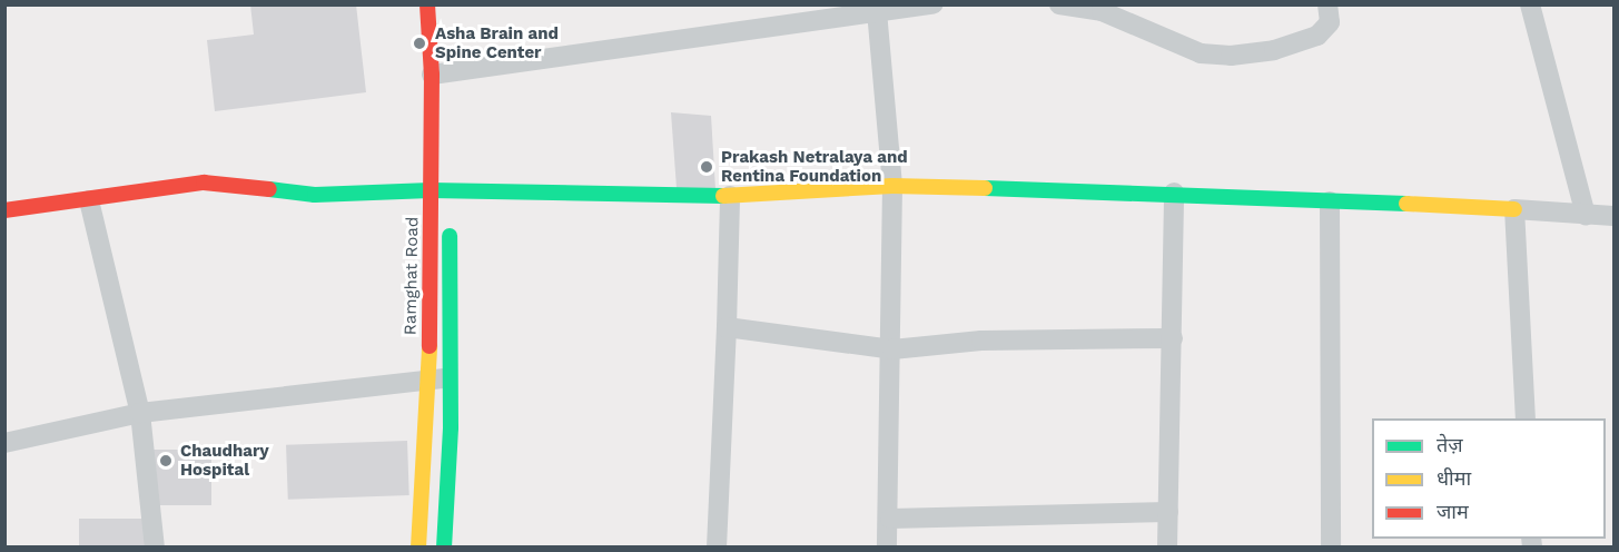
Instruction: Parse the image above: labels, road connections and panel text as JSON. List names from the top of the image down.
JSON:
{
  "streets": {
    "street": ["Ramghat Road"]
  },
  "places": ["Asha Brain and Spine Center", "Prakash Netralaya and Rentina Foundation", "Chaudhary Hospital"],
  "legend": ["तेज़", "धीमा", "जाम"]
}
